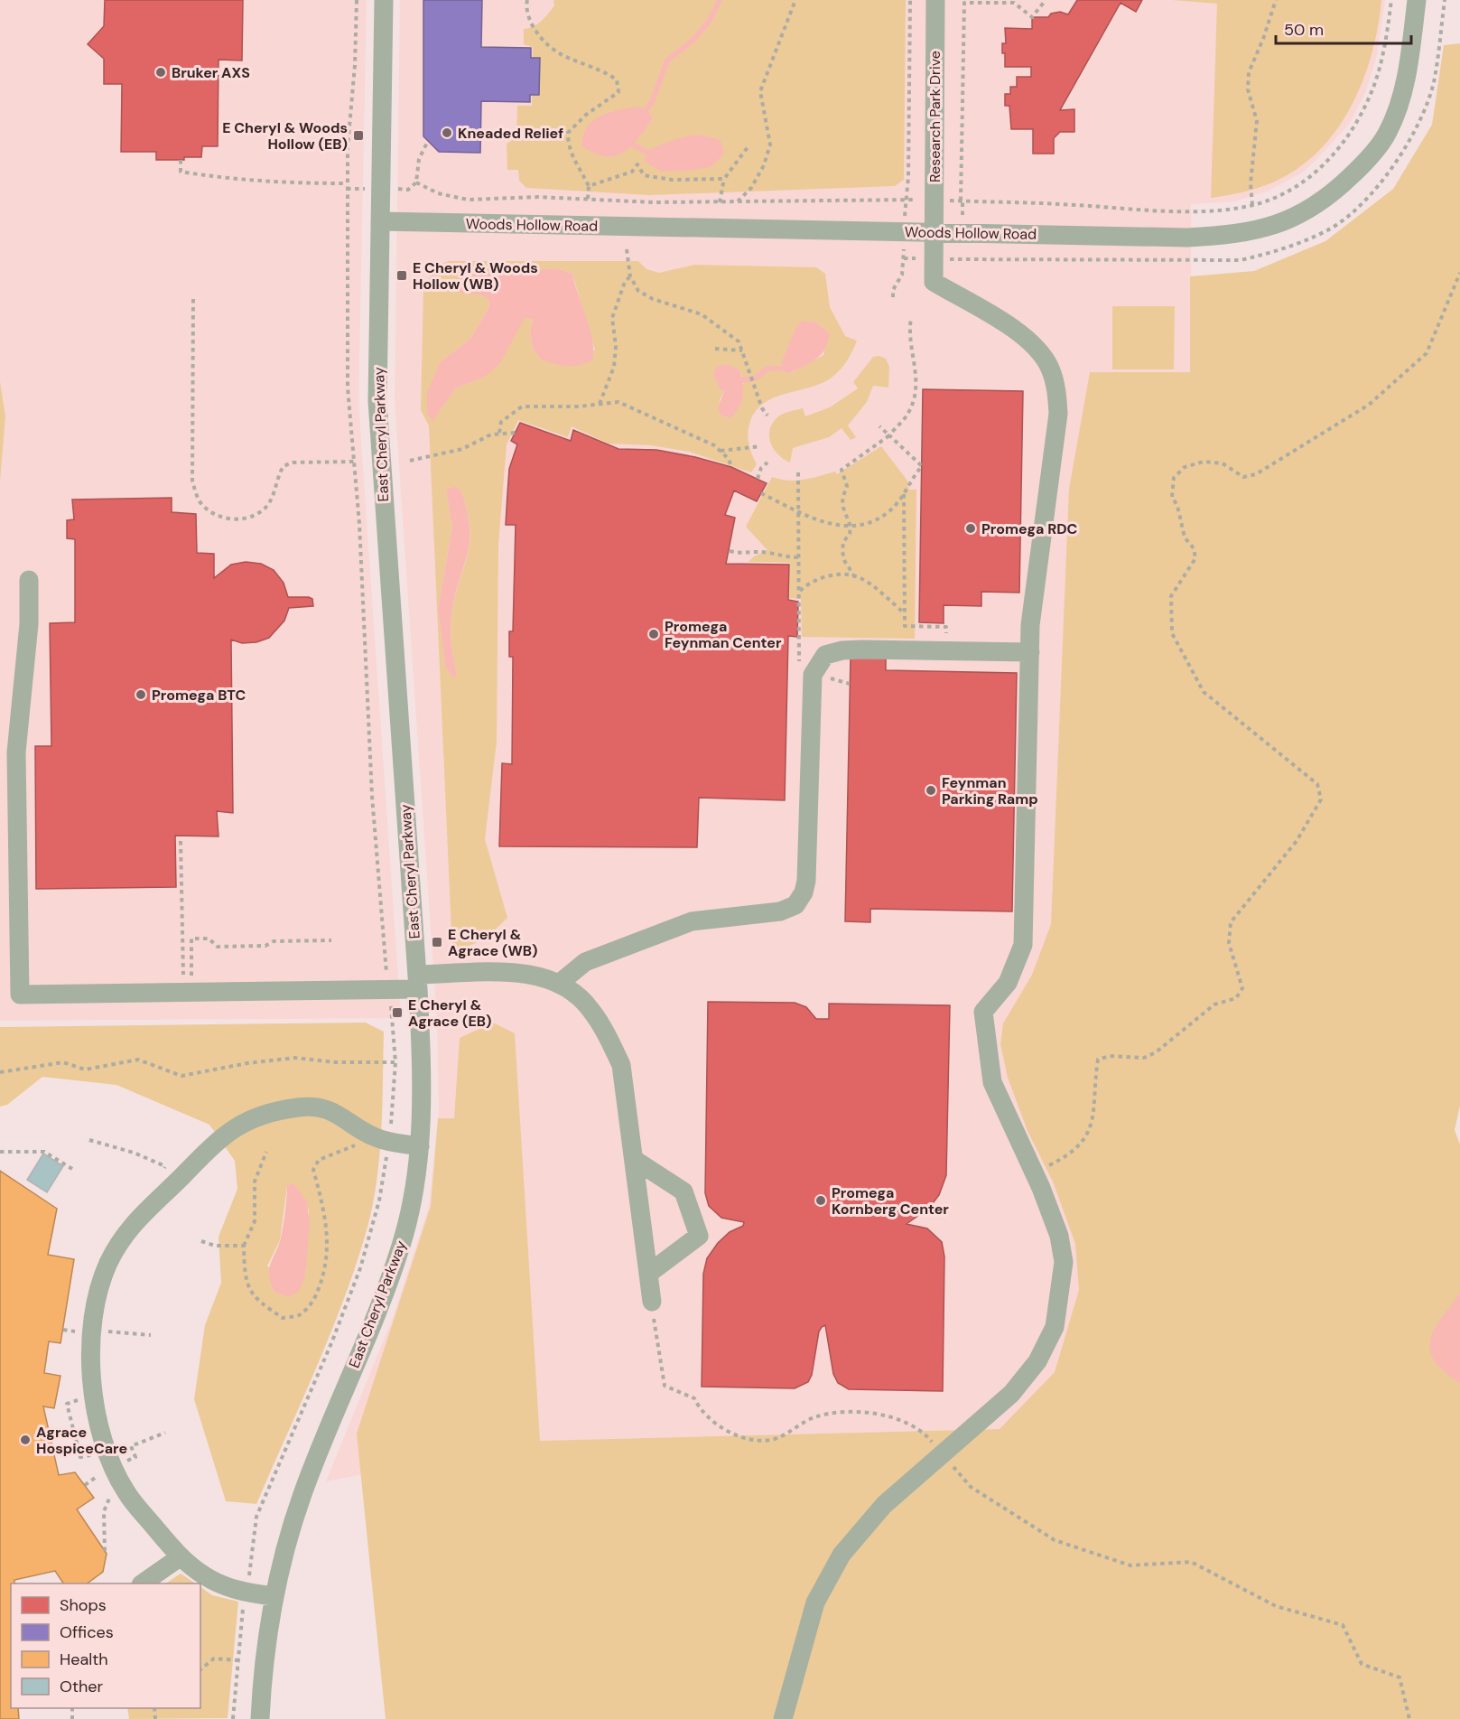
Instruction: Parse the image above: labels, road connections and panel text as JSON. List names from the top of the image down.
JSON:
{
  "streets": {
    "street": ["Research Park Drive", "Woods Hollow Road", "East Cheryl Parkway"]
  },
  "crossings": [
    ["Research Park Drive", "Woods Hollow Road"],
    ["Woods Hollow Road", "East Cheryl Parkway"]
  ],
  "places": {
    "other": [
      "Bruker AXS",
      "Kneaded Relief",
      "Promega RDC",
      "Promega Feynman Center",
      "Promega BTC",
      "Feynman Parking Ramp",
      "Promega Kornberg Center",
      "Agrace HospiceCare"
    ],
    "transit": [
      "E Cheryl & Woods Hollow (EB)",
      "E Cheryl & Woods Hollow (WB)",
      "E Cheryl & Agrace (WB)",
      "E Cheryl & Agrace (EB)"
    ]
  },
  "legend": [
    "Shops",
    "Offices",
    "Health",
    "Other"
  ],
  "scale_bar": "50 m"
}
